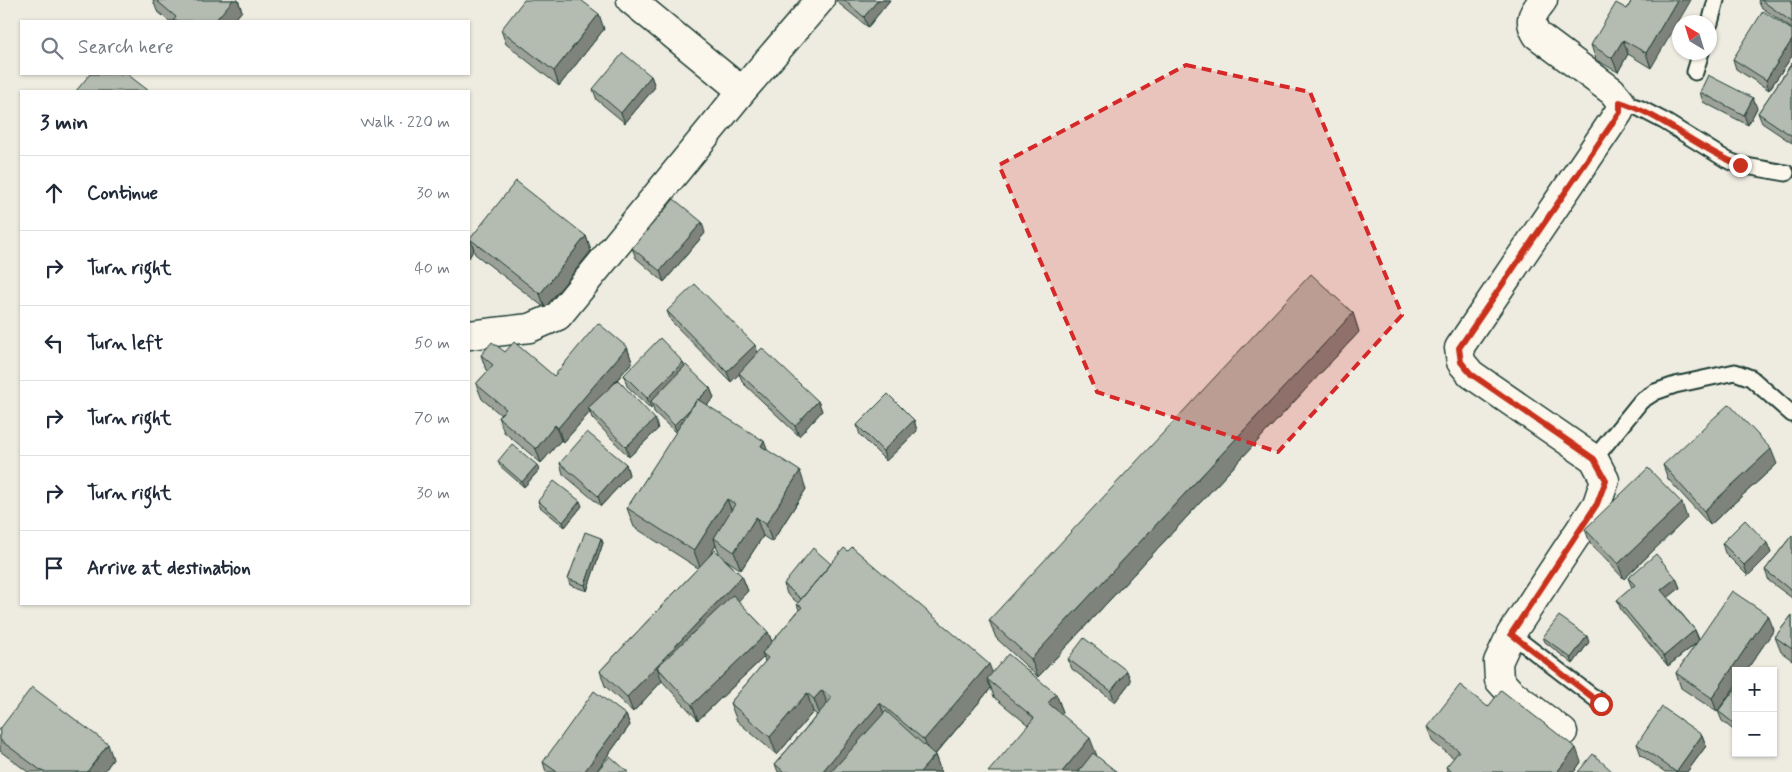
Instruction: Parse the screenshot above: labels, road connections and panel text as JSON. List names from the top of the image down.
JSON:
{
  "north": "top left",
  "page": {
    "search": "Search here",
    "heading": ["3 min", "Walk · 220 m"],
    "list": [
      ["Continue", "30 m"],
      ["Turn right", "40 m"],
      ["Turn left", "50 m"],
      ["Turn right", "70 m"],
      ["Turn right", "30 m"],
      "Arrive at destination"
    ],
    "map_buttons": ["+", "−"]
  }
}
